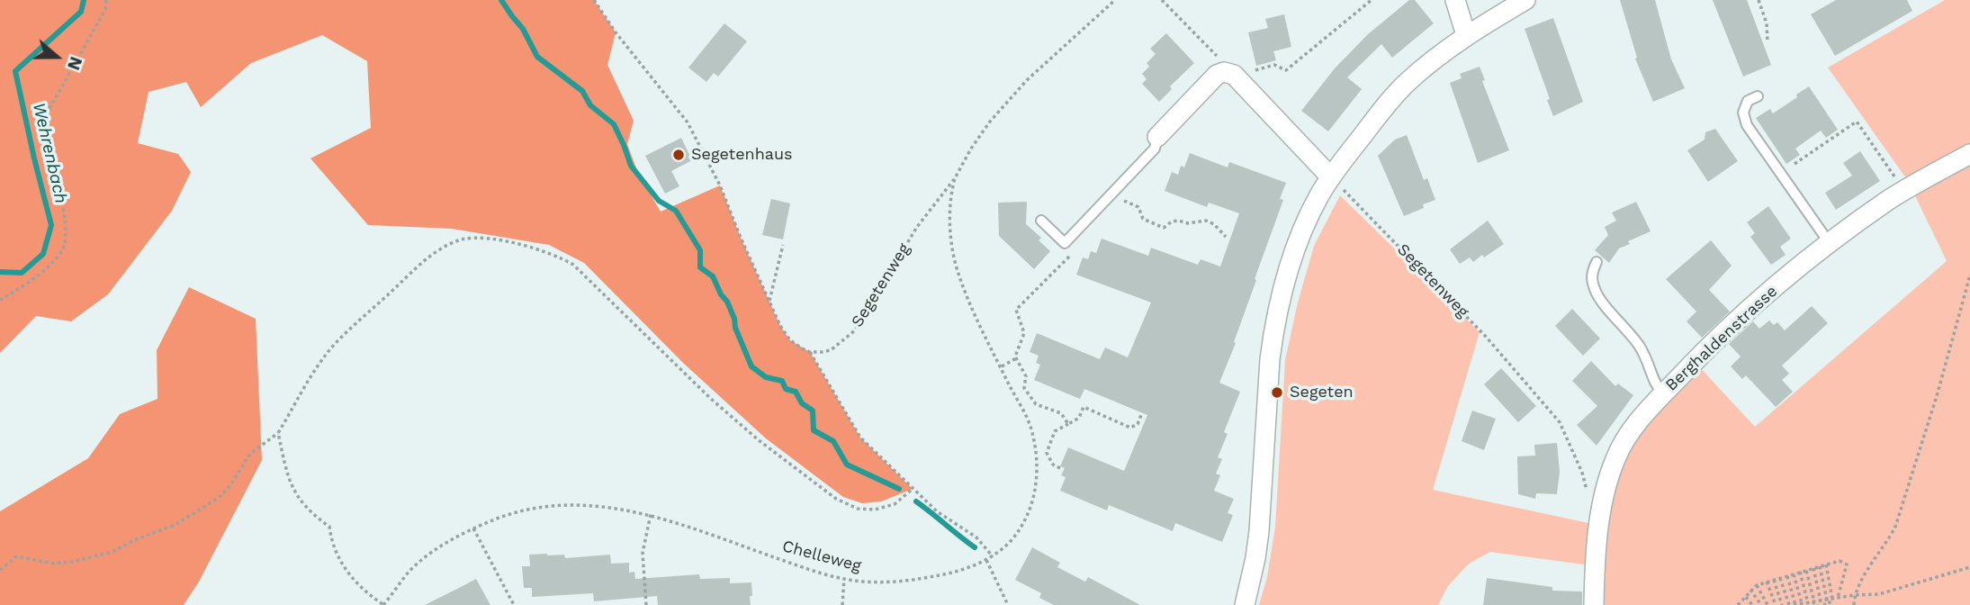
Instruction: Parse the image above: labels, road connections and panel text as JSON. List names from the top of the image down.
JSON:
{
  "streets": {
    "street": ["Berghaldenstrasse"],
    "path": ["Segetenweg", "Chelleweg"]
  },
  "crossings": [
    ["Segetenweg", "Chelleweg"]
  ],
  "water": ["Wehrenbach"],
  "places": ["Segetenhaus", "Segeten"],
  "north": "right"
}
